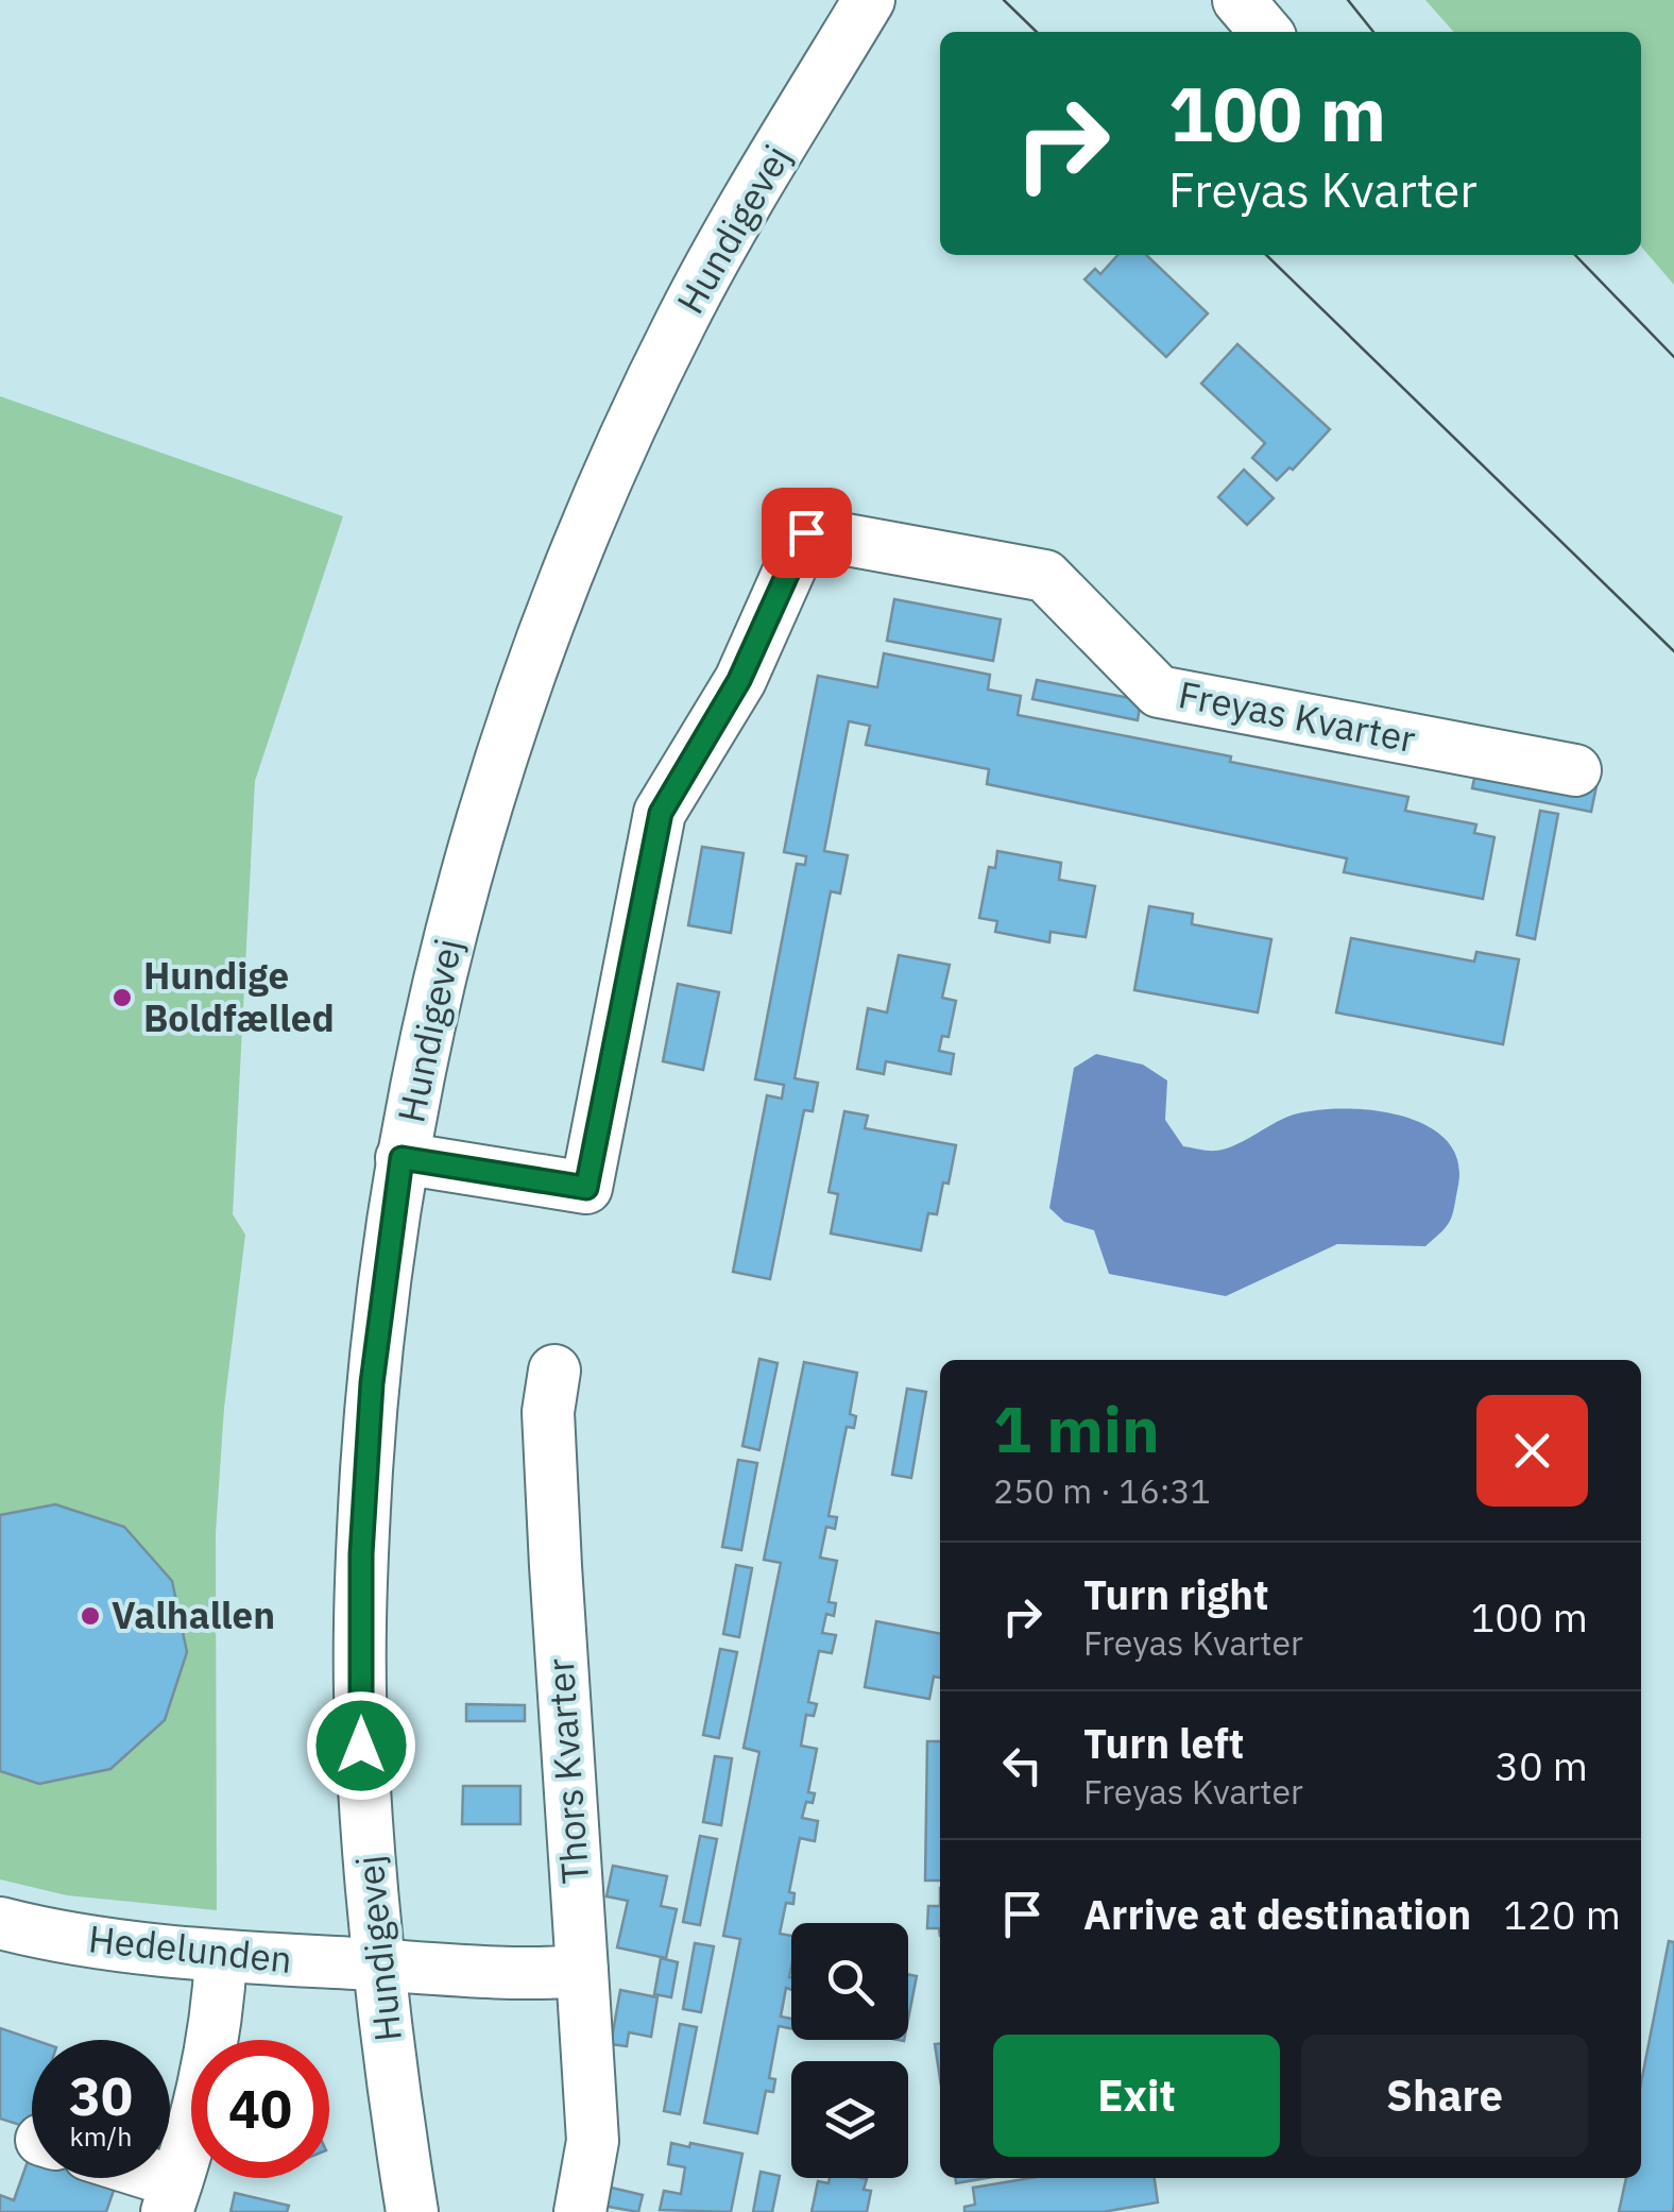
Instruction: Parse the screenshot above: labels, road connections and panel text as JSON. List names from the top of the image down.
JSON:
{
  "streets": {
    "street": [
      "Hundigevej",
      "Freyas Kvarter",
      "Thors Kvarter",
      "Hedelunden"
    ]
  },
  "crossings": [
    ["Hundigevej", "Freyas Kvarter"],
    ["Hundigevej", "Hedelunden"]
  ],
  "places": ["Hundige Boldfælled", "Valhallen"],
  "page": {
    "turn": ["100 m", "Freyas Kvarter"],
    "heading": ["1 min", "250 m · 16:31"],
    "list": [
      {
        "name": "Turn right",
        "note": "Freyas Kvarter",
        "value": "100 m"
      },
      {
        "name": "Turn left",
        "note": "Freyas Kvarter",
        "value": "30 m"
      },
      {
        "name": "Arrive at destination",
        "value": "120 m"
      }
    ],
    "buttons": ["Exit", "Share"],
    "speed": "30 km/h",
    "limit": "40"
  }
}
